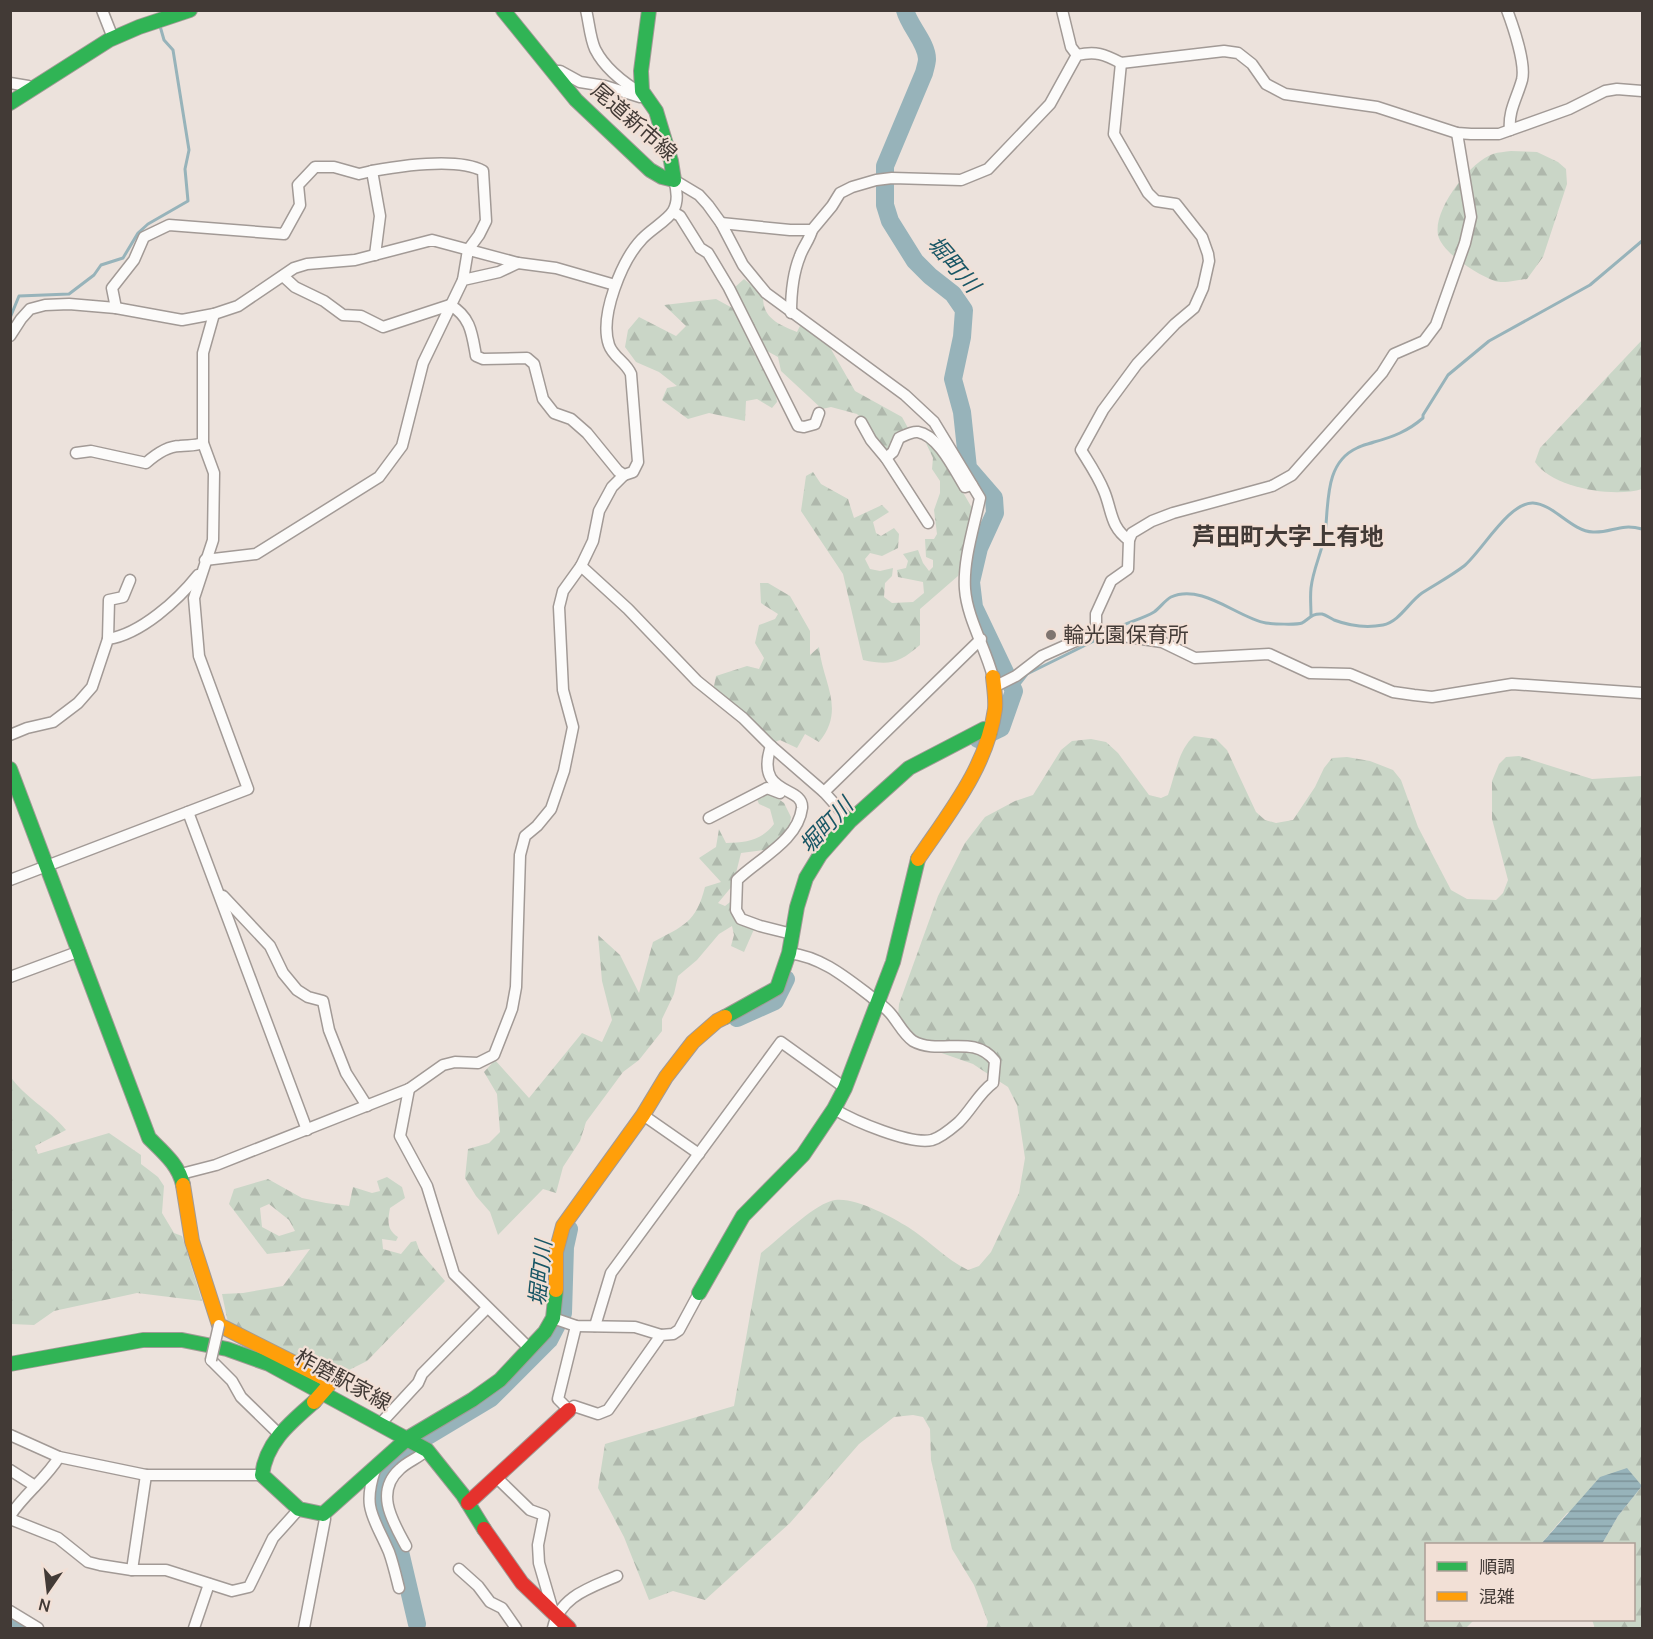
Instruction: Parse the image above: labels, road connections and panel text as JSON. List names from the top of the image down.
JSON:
{
  "streets": {
    "street": ["尾道新市線", "柞磨駅家線"]
  },
  "districts": ["芦田町大字上有地"],
  "water": ["堀町川"],
  "places": ["輪光園保育所"],
  "legend": ["順調", "混雑"],
  "north": "bottom"
}
